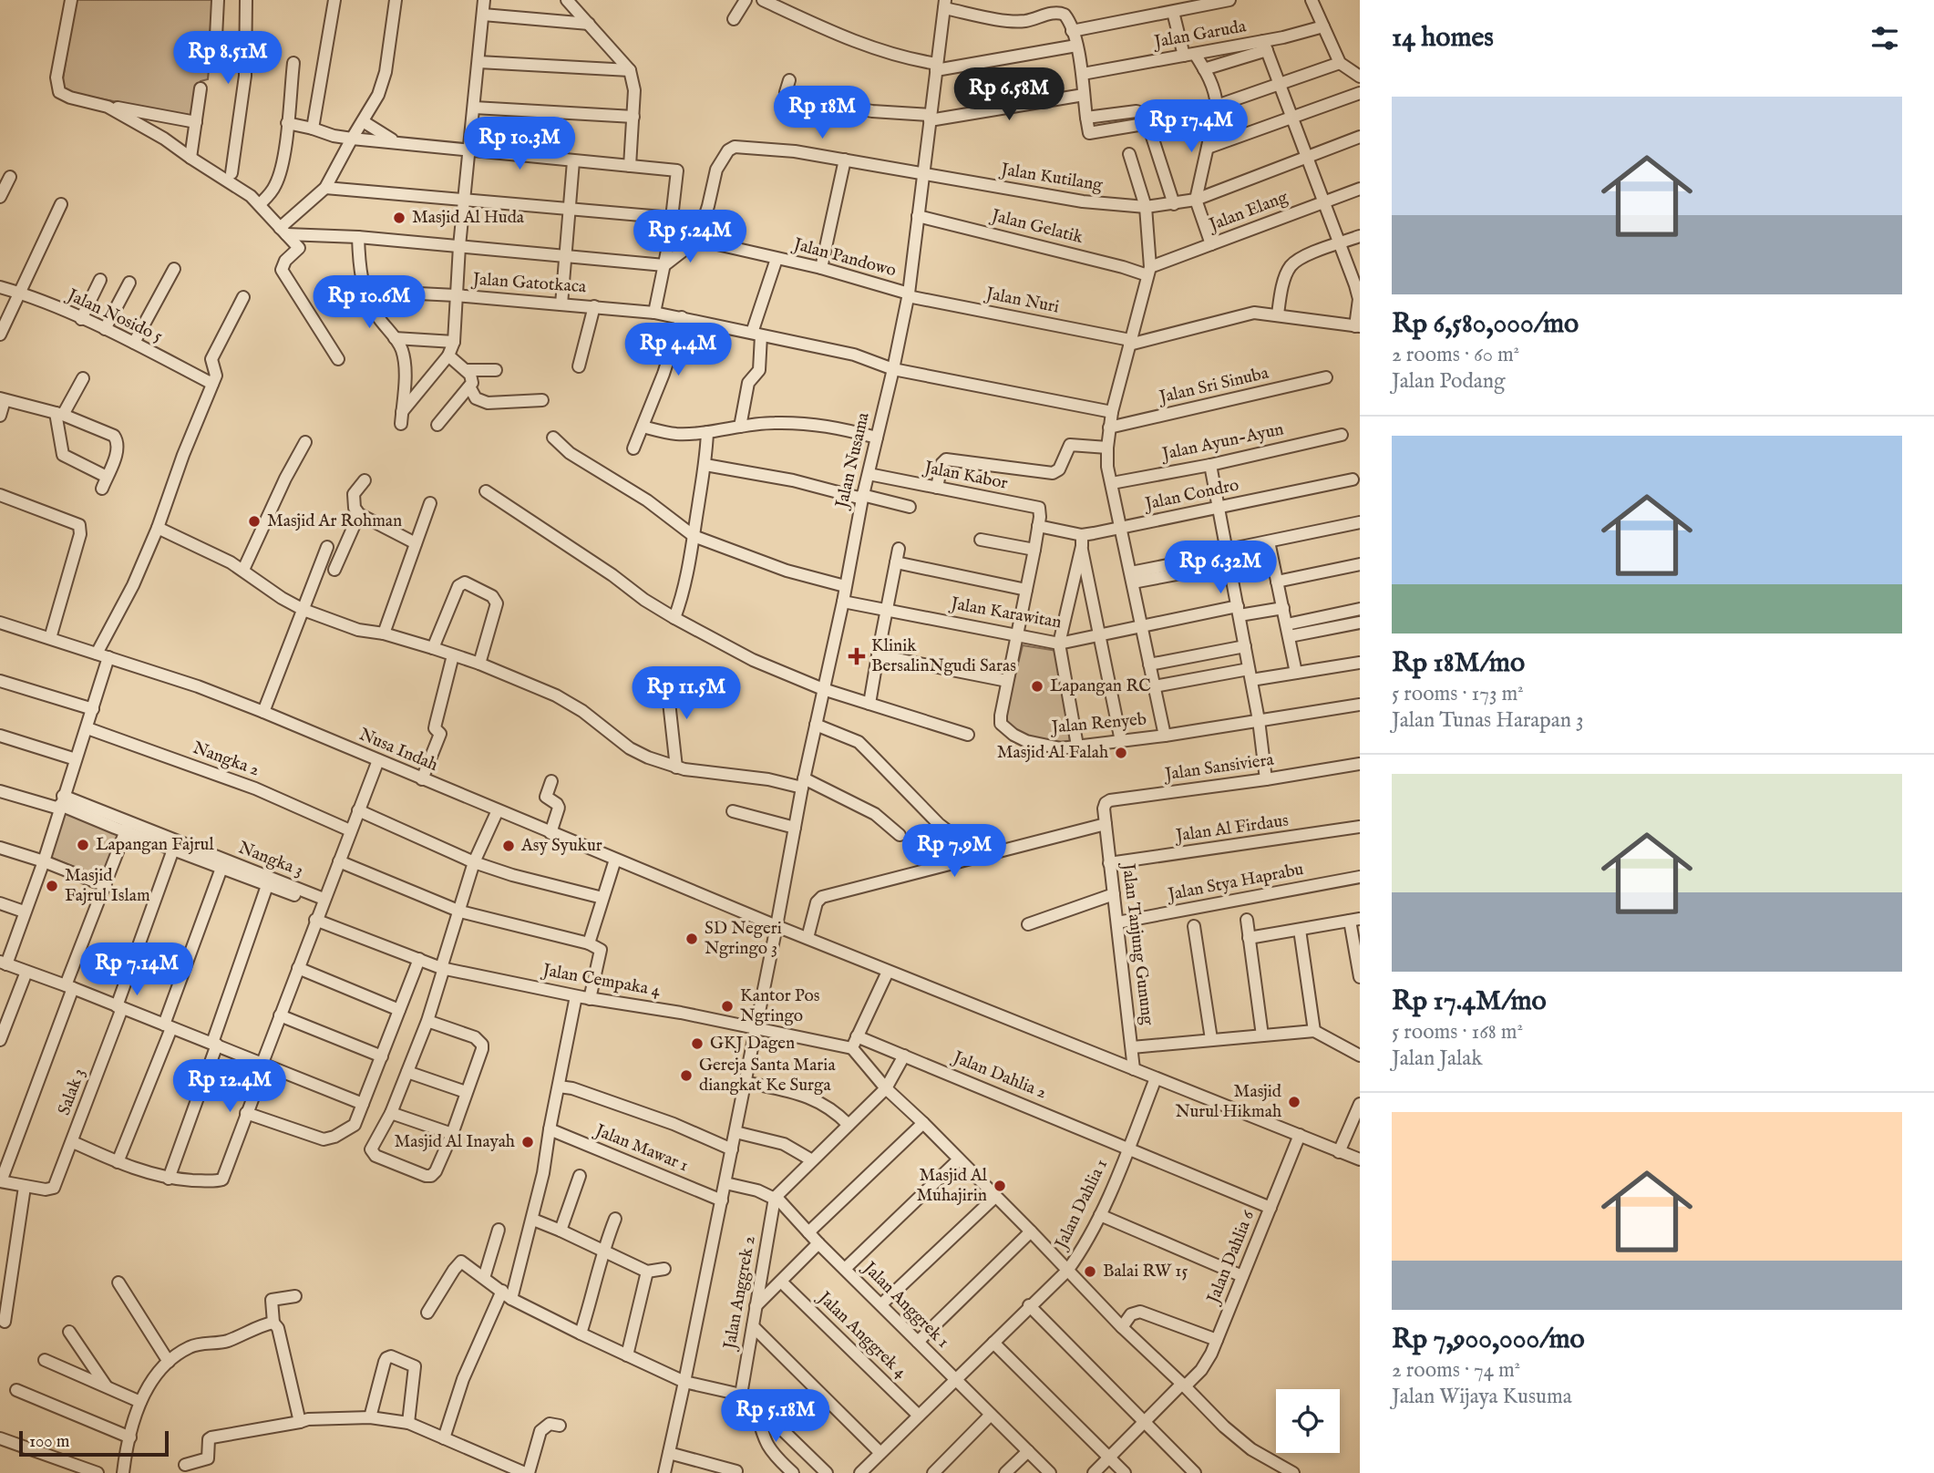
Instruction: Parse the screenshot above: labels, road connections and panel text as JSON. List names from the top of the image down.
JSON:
{
  "streets": {
    "street": [
      "Jalan Garuda",
      "Jalan Kutilang",
      "Jalan Elang",
      "Jalan Gelatik",
      "Jalan Pandowo",
      "Jalan Gatotkaca",
      "Jalan Nuri",
      "Jalan Nosido 5",
      "Jalan Sri Sinuba",
      "Jalan Ayun-Ayun",
      "Jalan Nusama",
      "Jalan Kabor",
      "Jalan Condro",
      "Jalan Karawitan",
      "Jalan Renyeb",
      "Nusa Indah",
      "Nangka 2",
      "Jalan Sansiviera",
      "Jalan Al Firdaus",
      "Nangka 3",
      "Jalan Stya Haprabu",
      "Jalan Tanjung Gunung",
      "Jalan Cempaka 4",
      "Jalan Dahlia 2",
      "Salak 3",
      "Jalan Mawar 1",
      "Jalan Dahlia 1",
      "Jalan Dahlia 6",
      "Jalan Anggrek 2",
      "Jalan Anggrek 1",
      "Jalan Anggrek 4"
    ]
  },
  "crossings": [
    ["Jalan Kutilang", "Jalan Pandowo"],
    ["Jalan Kutilang", "Jalan Nusama"],
    ["Jalan Elang", "Jalan Gelatik"],
    ["Jalan Gelatik", "Jalan Nusama"],
    ["Jalan Pandowo", "Jalan Nuri"],
    ["Jalan Pandowo", "Jalan Nusama"],
    ["Jalan Gatotkaca", "Jalan Nusama"],
    ["Jalan Nuri", "Jalan Nusama"],
    ["Jalan Nusama", "Jalan Kabor"],
    ["Jalan Nusama", "Jalan Karawitan"],
    ["Jalan Nusama", "Nusa Indah"],
    ["Jalan Nusama", "Jalan Cempaka 4"],
    ["Jalan Nusama", "Jalan Mawar 1"],
    ["Jalan Nusama", "Jalan Anggrek 1"],
    ["Jalan Kabor", "Jalan Condro"],
    ["Jalan Kabor", "Jalan Renyeb"],
    ["Jalan Condro", "Jalan Renyeb"],
    ["Jalan Karawitan", "Jalan Renyeb"],
    ["Nusa Indah", "Jalan Tanjung Gunung"],
    ["Nusa Indah", "Jalan Dahlia 1"],
    ["Nusa Indah", "Jalan Dahlia 6"],
    ["Jalan Sansiviera", "Jalan Tanjung Gunung"],
    ["Jalan Al Firdaus", "Jalan Tanjung Gunung"],
    ["Jalan Stya Haprabu", "Jalan Tanjung Gunung"],
    ["Jalan Dahlia 2", "Jalan Dahlia 1"],
    ["Jalan Dahlia 2", "Jalan Dahlia 6"],
    ["Jalan Dahlia 1", "Jalan Anggrek 1"],
    ["Jalan Dahlia 1", "Jalan Anggrek 4"],
    ["Jalan Anggrek 2", "Jalan Anggrek 1"]
  ],
  "places": {
    "other": [
      "Masjid Al Huda",
      "Masjid Ar Rohman",
      "Lapangan RC",
      "Masjid Al Falah",
      "Lapangan Fajrul",
      "Asy Syukur",
      "Masjid Fajrul Islam",
      "SD Negeri Ngringo 3",
      "Kantor Pos Ngringo",
      "GKJ Dagen",
      "Gereja Santa Maria diangkat Ke Surga",
      "Masjid Nurul Hikmah",
      "Masjid Al Inayah",
      "Masjid Al Muhajirin",
      "Balai RW 15"
    ],
    "health": ["Klinik BersalinNgudi Saras"]
  },
  "scale_bar": "100 m",
  "page": {
    "heading": "14 homes",
    "price": [
      "Rp 8.51M",
      "Rp 6.58M",
      "Rp 18M",
      "Rp 17.4M",
      "Rp 10.3M",
      "Rp 5.24M",
      "Rp 10.6M",
      "Rp 4.4M",
      "Rp 6.32M",
      "Rp 11.5M",
      "Rp 7.9M",
      "Rp 7.14M",
      "Rp 12.4M",
      "Rp 5.18M"
    ],
    "list": [
      {
        "name": "Rp 6,580,000/mo",
        "note": "2 rooms · 60 m² · Jalan Podang"
      },
      {
        "name": "Rp 18M/mo",
        "note": "5 rooms · 173 m² · Jalan Tunas Harapan 3"
      },
      {
        "name": "Rp 17.4M/mo",
        "note": "5 rooms · 168 m² · Jalan Jalak"
      },
      {
        "name": "Rp 7,900,000/mo",
        "note": "2 rooms · 74 m² · Jalan Wijaya Kusuma"
      }
    ],
    "scale": "100 m"
  }
}
